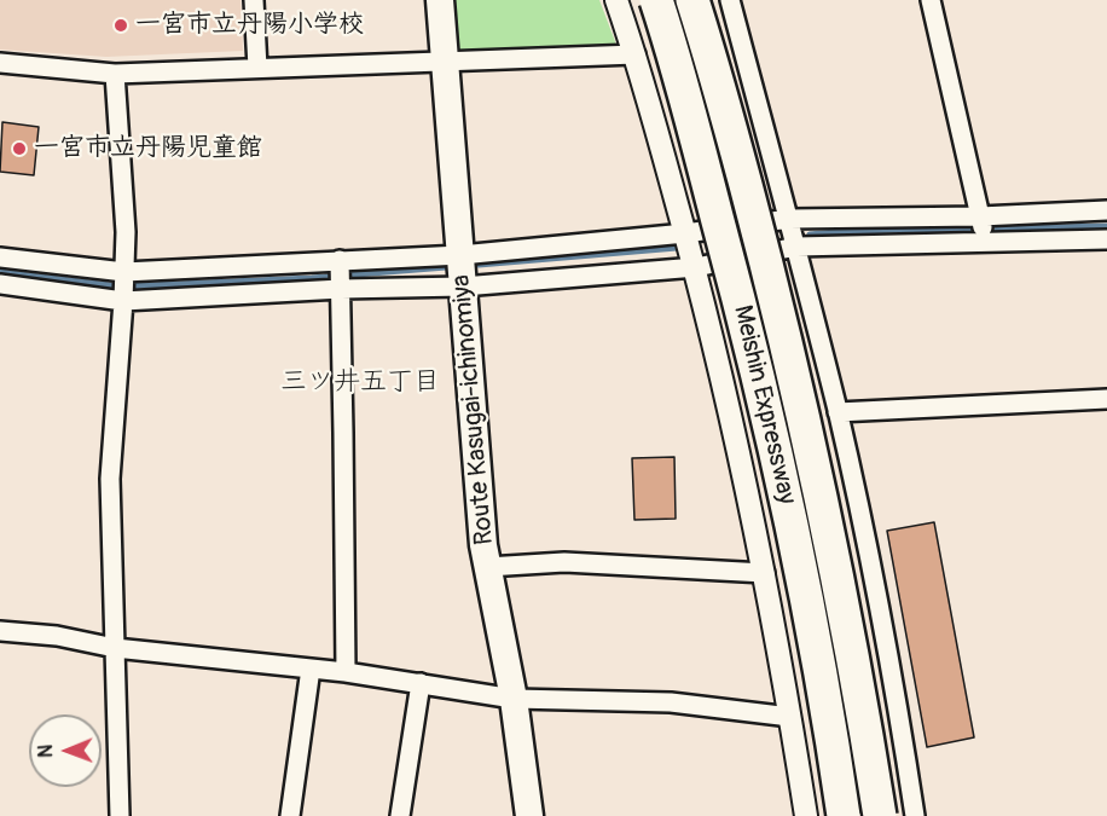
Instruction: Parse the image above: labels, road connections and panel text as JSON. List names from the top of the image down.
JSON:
{
  "streets": {
    "highway": ["Meishin Expressway"],
    "main road": ["Route Kasugai-ichinomiya"]
  },
  "districts": ["三ツ井五丁目"],
  "places": ["一宮市立丹陽小学校", "一宮市立丹陽児童館"],
  "north": "left"
}
